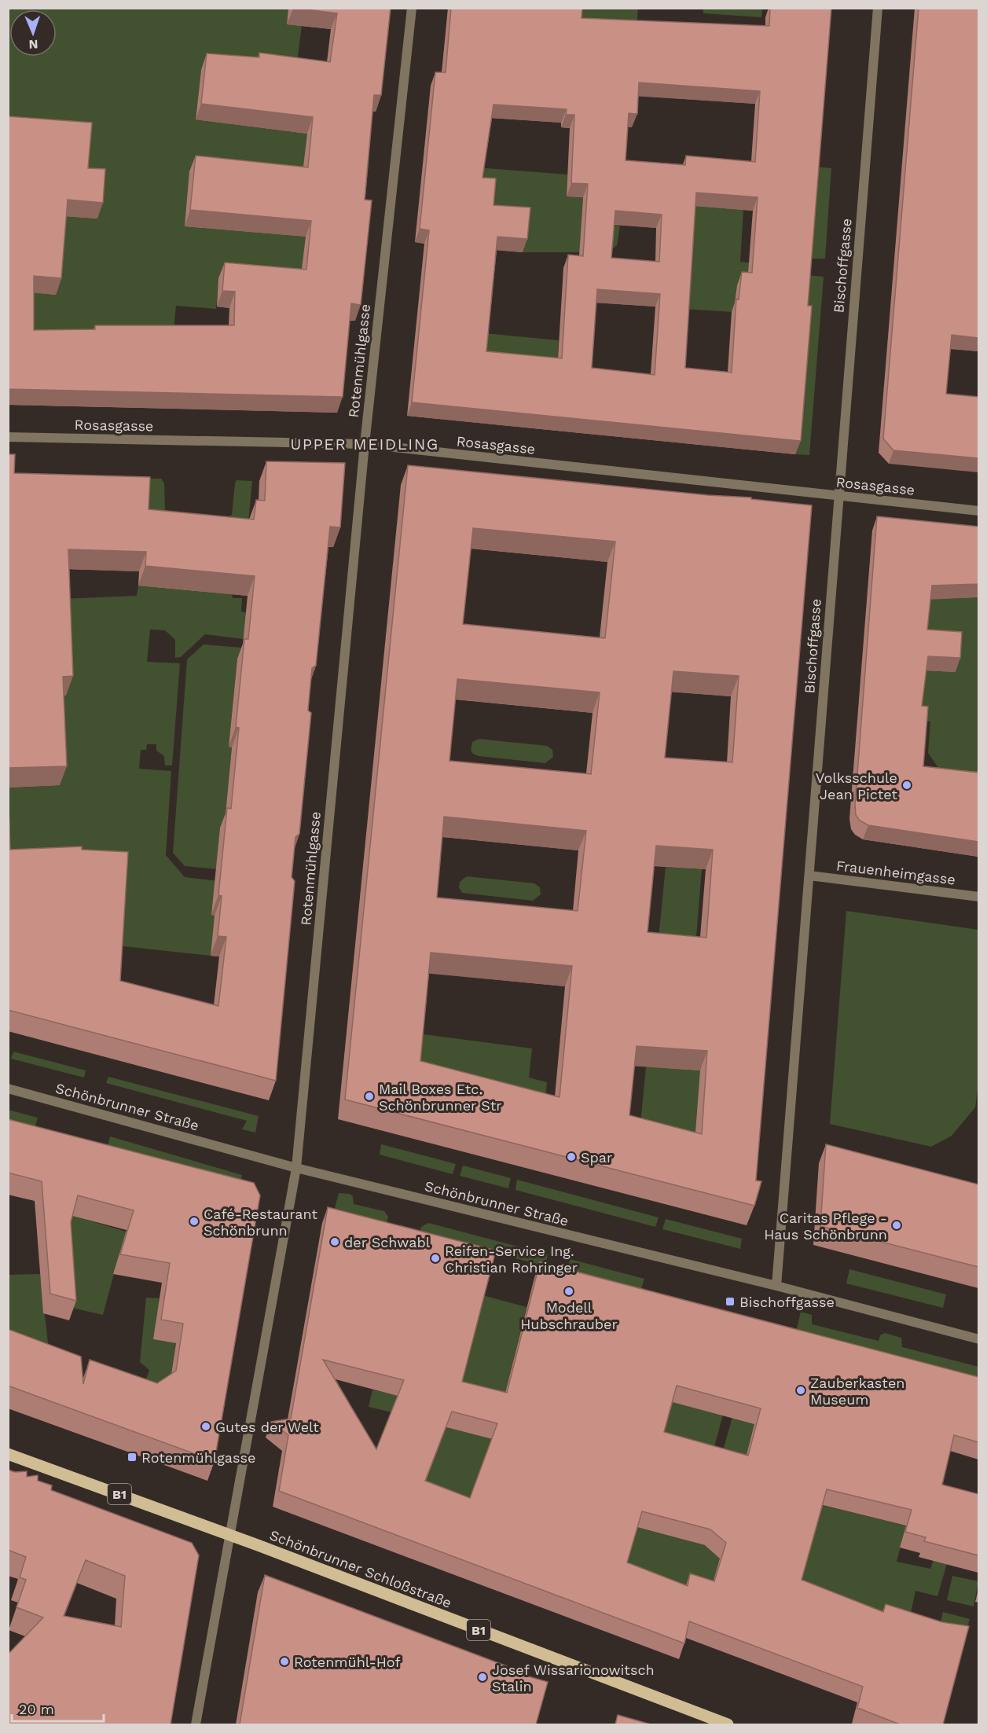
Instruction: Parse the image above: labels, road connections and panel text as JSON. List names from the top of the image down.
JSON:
{
  "streets": {
    "main road": ["B1", "Schönbrunner Schloßstraße"],
    "street": [
      "Bischoffgasse",
      "Rotenmühlgasse",
      "Rosasgasse",
      "Frauenheimgasse",
      "Schönbrunner Straße"
    ]
  },
  "crossings": [
    ["Bischoffgasse", "Rosasgasse"],
    ["Bischoffgasse", "Frauenheimgasse"],
    ["Bischoffgasse", "Schönbrunner Straße"],
    ["Rotenmühlgasse", "Rosasgasse"],
    ["Rotenmühlgasse", "Schönbrunner Straße"],
    ["Rotenmühlgasse", "Schönbrunner Schloßstraße"]
  ],
  "districts": ["UPPER MEIDLING"],
  "places": {
    "other": [
      "Volksschule Jean Pictet",
      "Mail Boxes Etc. Schönbrunner Str",
      "Spar",
      "Café-Restaurant Schönbrunn",
      "Caritas Pflege - Haus Schönbrunn",
      "der Schwabl",
      "Reifen-Service Ing. Christian Rohringer",
      "Modell Hubschrauber",
      "Zauberkasten Museum",
      "Gutes der Welt",
      "Rotenmühl-Hof",
      "Josef Wissarionowitsch Stalin"
    ],
    "transit": ["Bischoffgasse", "Rotenmühlgasse"]
  },
  "scale_bar": "20 m",
  "north": "bottom"
}
